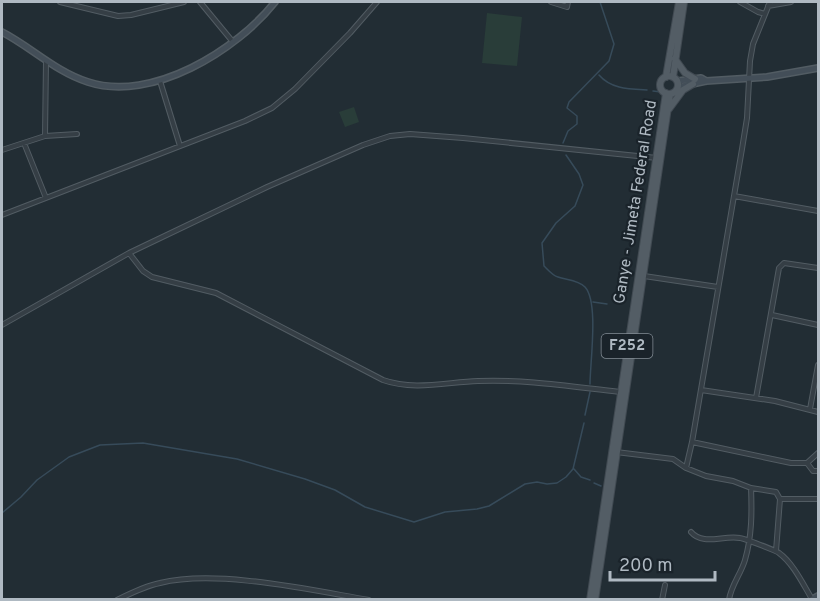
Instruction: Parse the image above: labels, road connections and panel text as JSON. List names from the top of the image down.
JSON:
{
  "streets": {
    "main road": ["Ganye - Jimeta Federal Road", "F252"]
  },
  "scale_bar": "200 m"
}
